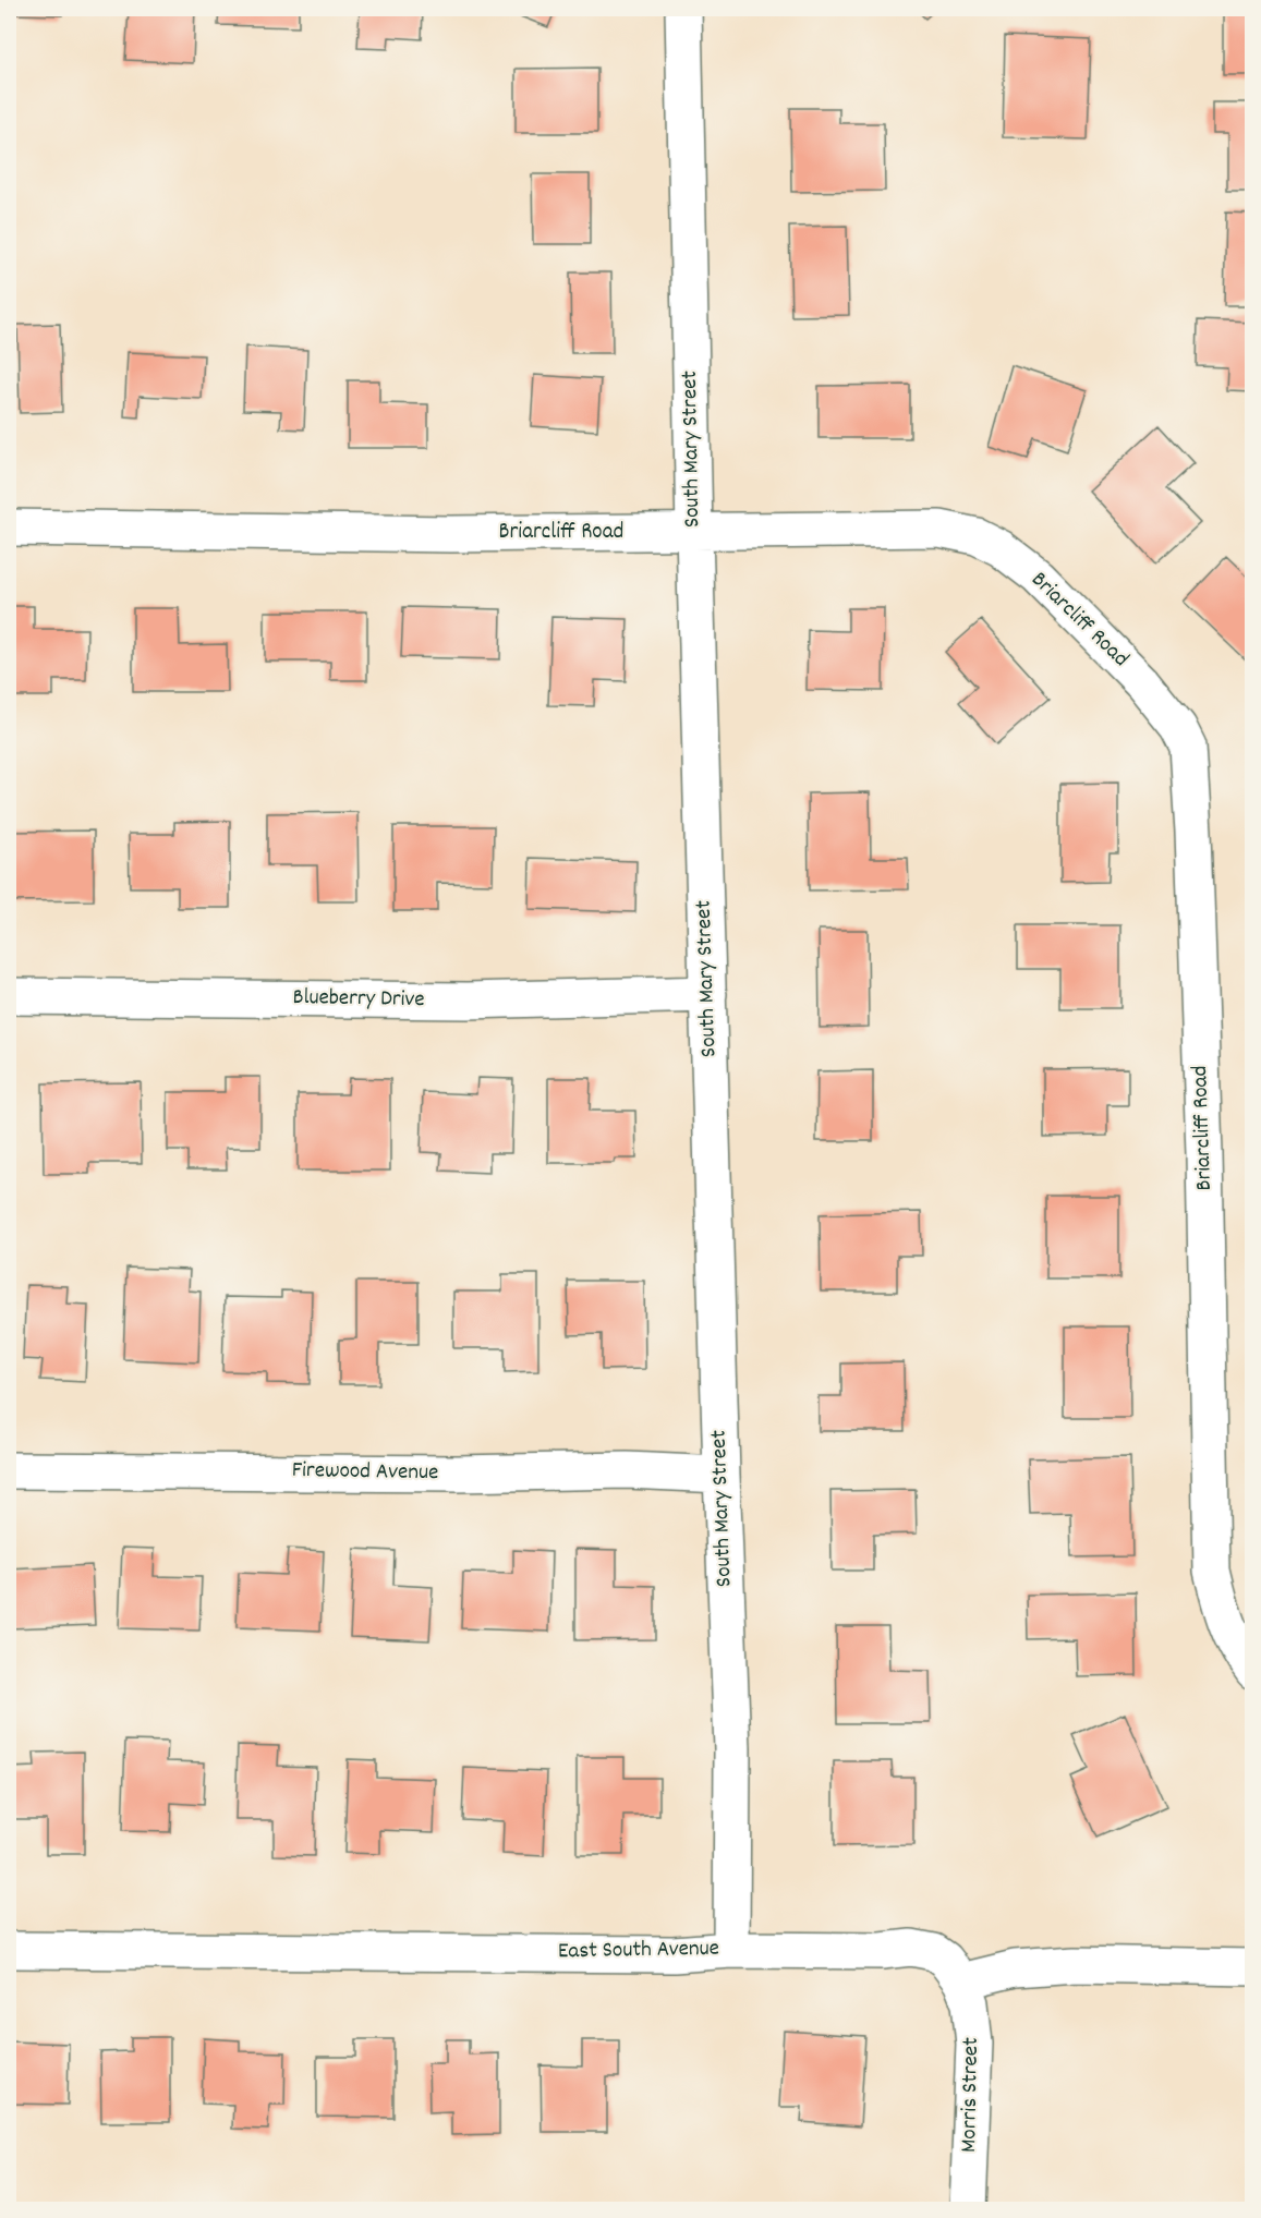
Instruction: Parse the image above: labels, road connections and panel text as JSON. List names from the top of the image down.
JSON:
{
  "streets": {
    "street": [
      "South Mary Street",
      "Briarcliff Road",
      "Blueberry Drive",
      "Firewood Avenue",
      "East South Avenue",
      "Morris Street"
    ]
  },
  "crossings": [
    ["South Mary Street", "Briarcliff Road"],
    ["South Mary Street", "Blueberry Drive"],
    ["South Mary Street", "Firewood Avenue"],
    ["South Mary Street", "East South Avenue"],
    ["East South Avenue", "Morris Street"]
  ]
}
